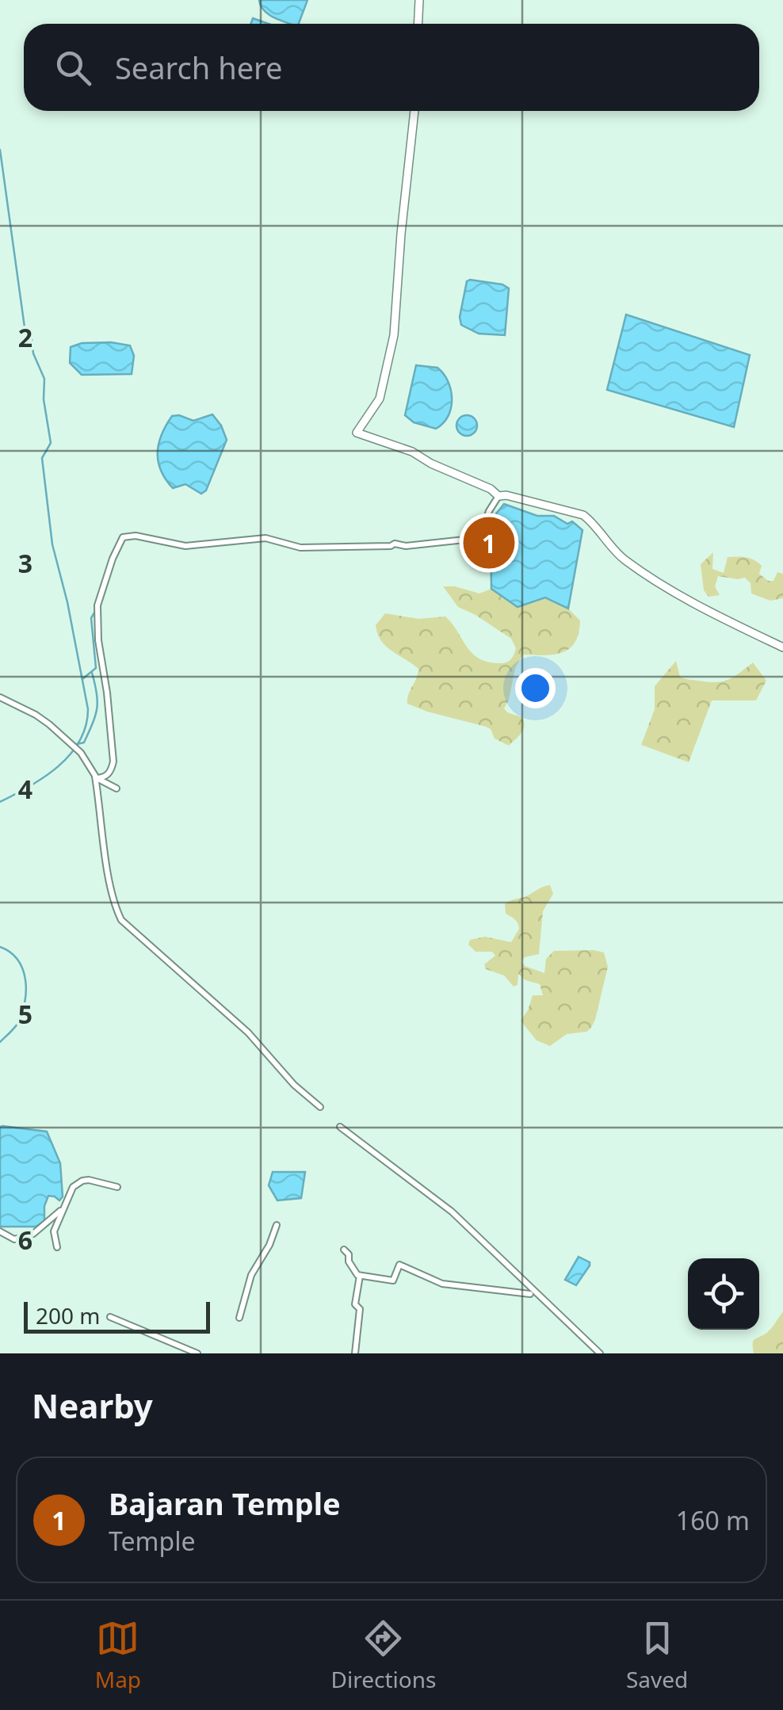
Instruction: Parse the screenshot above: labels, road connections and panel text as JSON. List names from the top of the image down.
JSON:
{
  "scale_bar": "200 m",
  "page": {
    "search": "Search here",
    "pins": "1",
    "scale": "200 m",
    "heading": "Nearby",
    "list": [
      {
        "mark": "1",
        "name": "Bajaran Temple",
        "note": "Temple",
        "value": "160 m"
      }
    ],
    "nav": ["Map", "Directions", "Saved"]
  },
  "grid": {
    "rows": [
      "2",
      "3",
      "4",
      "5",
      "6"
    ]
  }
}
